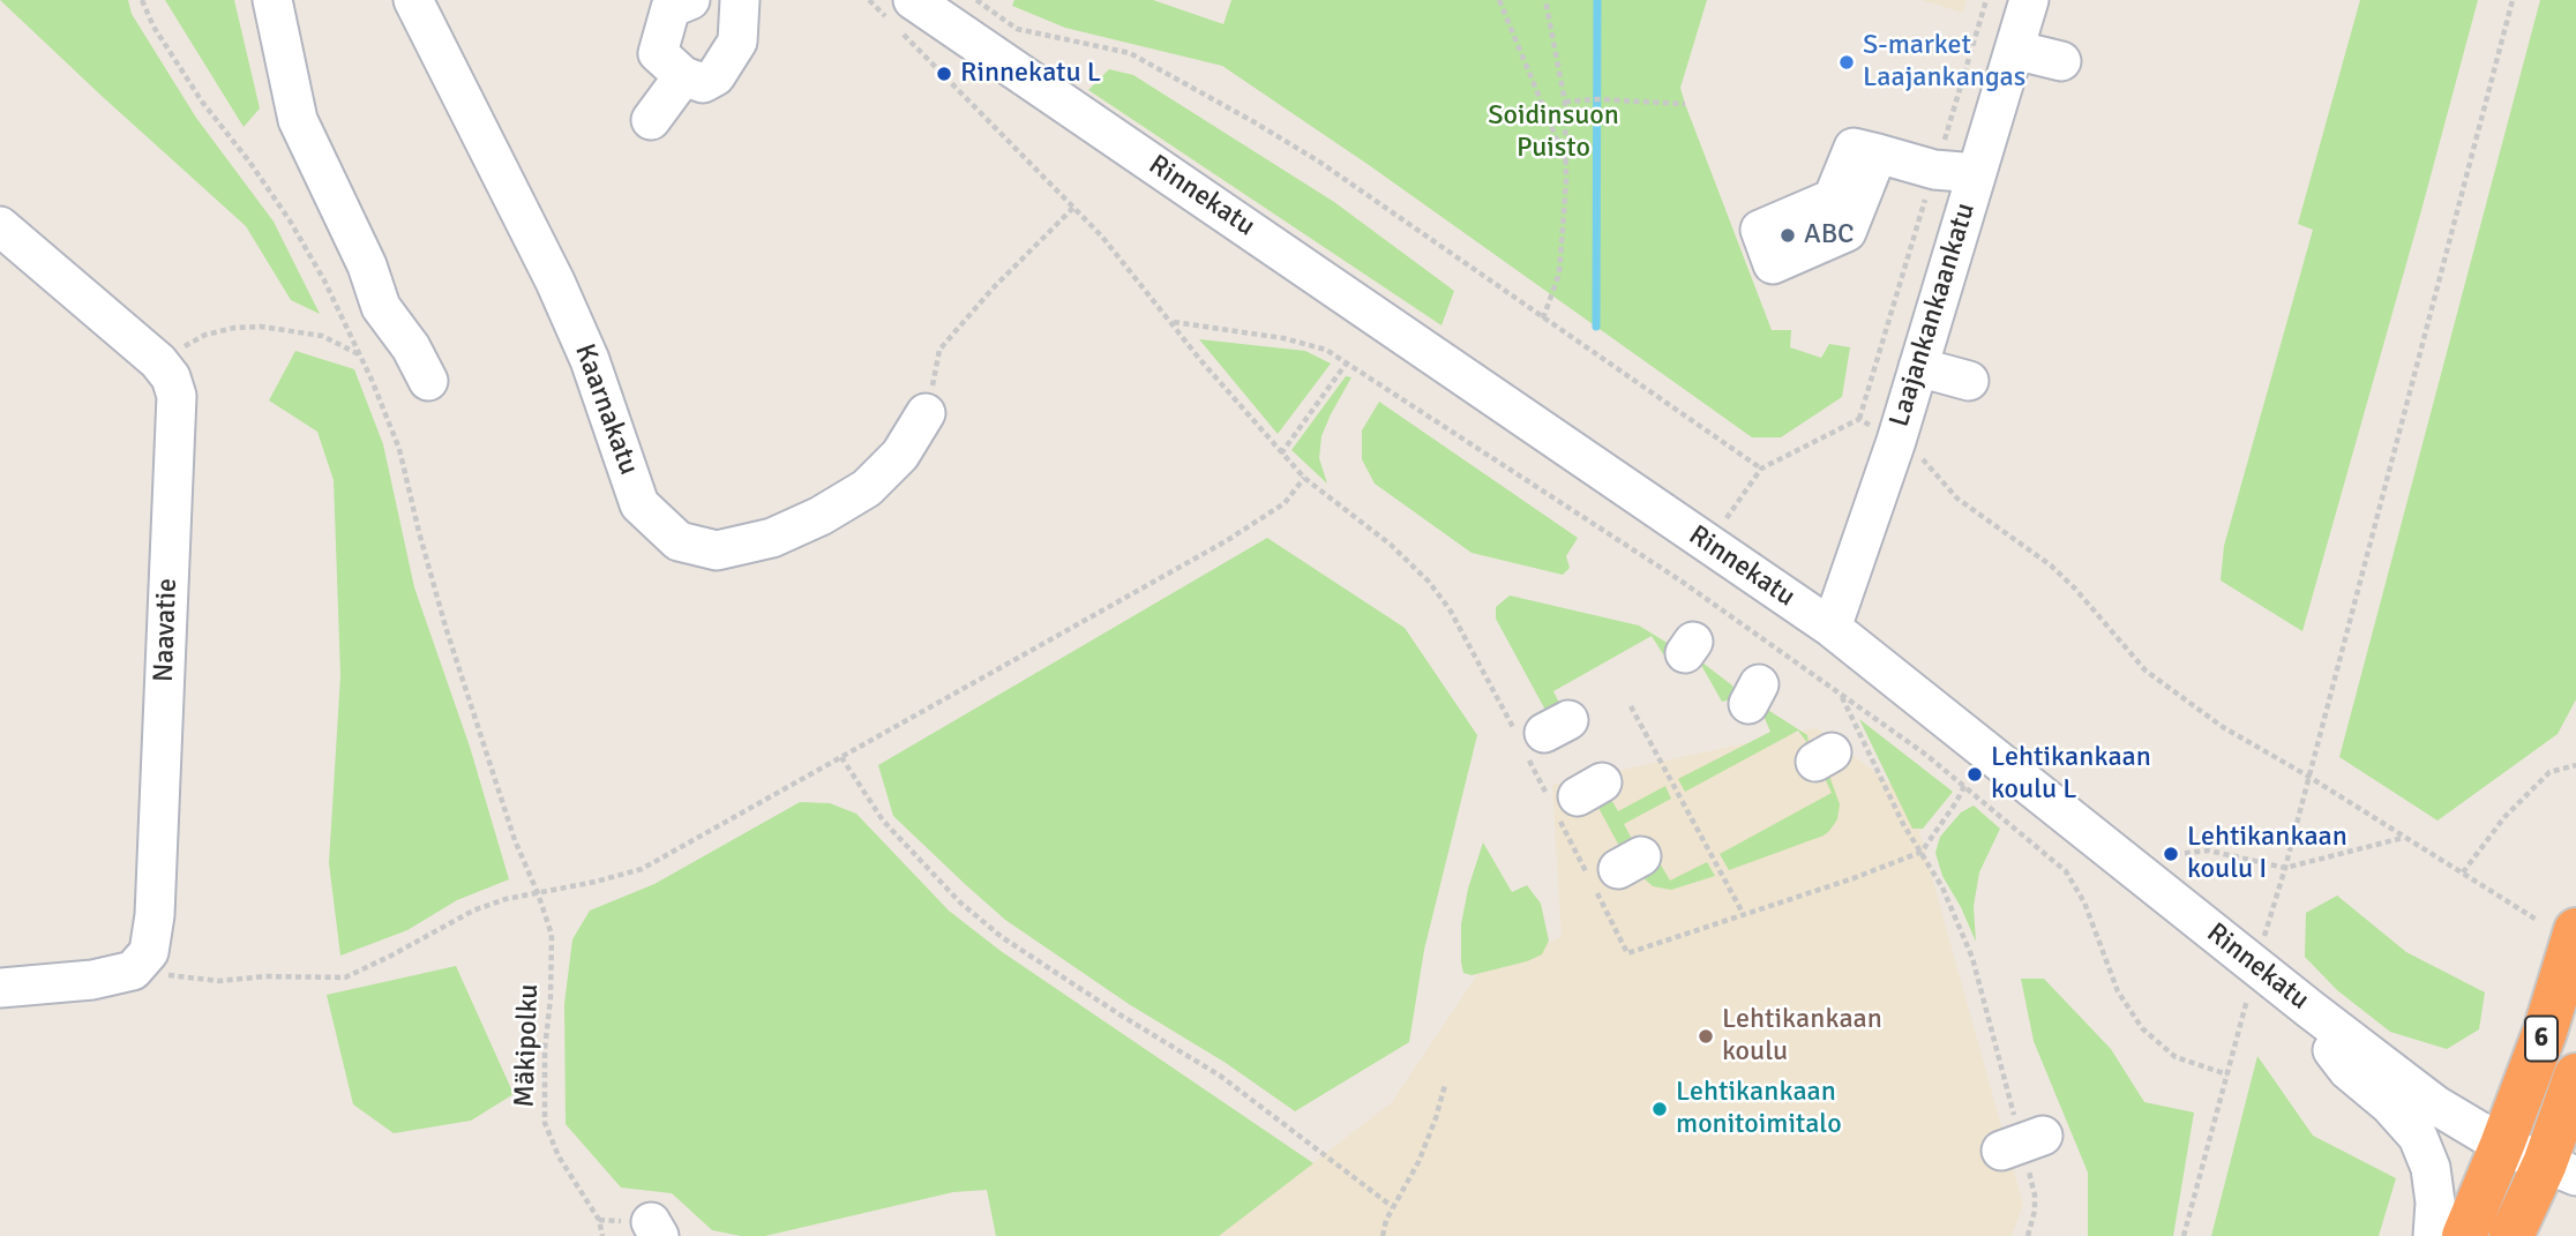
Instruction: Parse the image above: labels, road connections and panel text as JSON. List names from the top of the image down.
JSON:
{
  "streets": {
    "highway": ["6"],
    "street": [
      "Rinnekatu",
      "Laajankankaankatu",
      "Kaarnakatu",
      "Naavatie"
    ],
    "path": ["Mäkipolku"]
  },
  "crossings": [
    ["Rinnekatu", "Laajankankaankatu"],
    ["Rinnekatu", "6"]
  ],
  "parks": ["Soidinsuon Puisto"],
  "places": [
    "S-market Laajankangas",
    "Rinnekatu L",
    "ABC",
    "Lehtikankaan koulu L",
    "Lehtikankaan koulu I",
    "Lehtikankaan koulu",
    "Lehtikankaan monitoimitalo"
  ]
}
